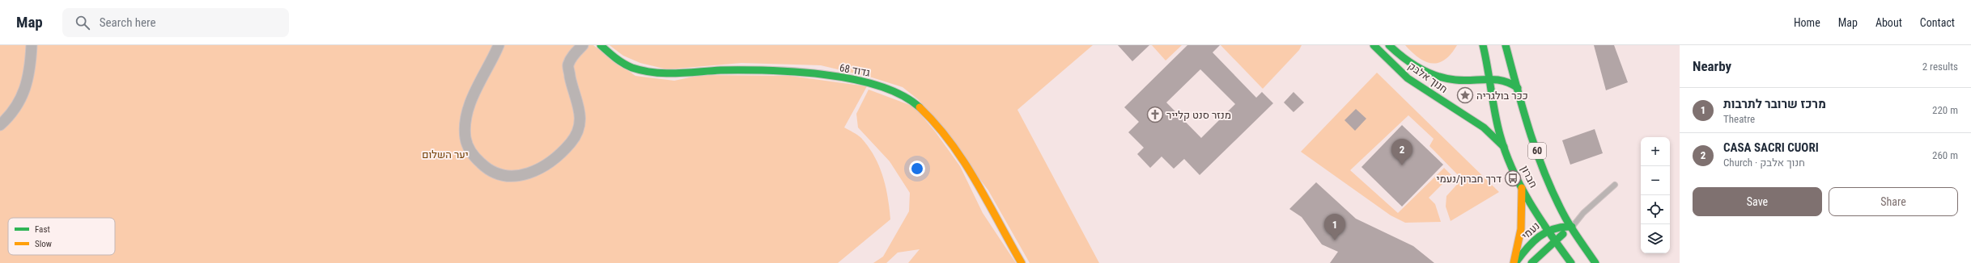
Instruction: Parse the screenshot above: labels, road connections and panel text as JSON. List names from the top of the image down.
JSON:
{
  "streets": {
    "main road": [
      "גדוד 68",
      "חנוך אלבק",
      "60",
      "חברון",
      "נעמי"
    ]
  },
  "crossings": [
    ["חנוך אלבק", "60"],
    ["חנוך אלבק", "חברון"],
    ["60", "חברון"],
    ["60", "נעמי"],
    ["חברון", "נעמי"]
  ],
  "parks": ["יער השלום"],
  "places": {
    "place": ["ככר בולגריה"],
    "church": ["מנזר סנט קלייר"],
    "bus stop": ["דרך חברון/נעמי"]
  },
  "legend": ["Fast", "Slow"],
  "page": {
    "header": "Map",
    "search": "Search here",
    "nav": [
      "Home",
      "Map",
      "About",
      "Contact"
    ],
    "heading": ["Nearby", "2 results"],
    "list": [
      {
        "mark": "1",
        "name": "מרכז שרובר לתרבות",
        "note": "Theatre",
        "value": "220 m"
      },
      {
        "mark": "2",
        "name": "CASA SACRI CUORI",
        "note": "Church · חנוך אלבק",
        "value": "260 m"
      }
    ],
    "map_buttons": ["+", "−"],
    "pins": ["2", "1"],
    "buttons": ["Save", "Share"]
  }
}
